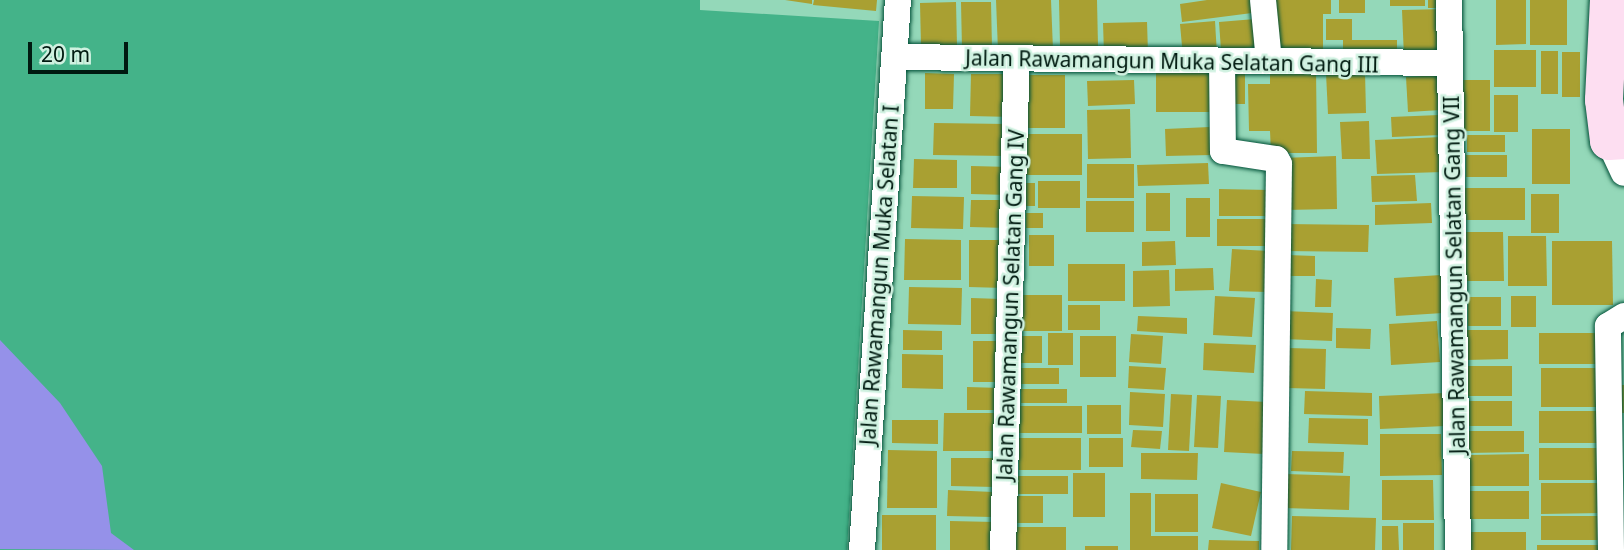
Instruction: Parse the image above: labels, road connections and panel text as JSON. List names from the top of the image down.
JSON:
{
  "streets": {
    "street": [
      "Jalan Rawamangun Muka Selatan Gang III",
      "Jalan Rawamangun Muka Selatan I",
      "Jalan Rawamangun Selatan Gang VII",
      "Jalan Rawamangun Selatan Gang IV"
    ]
  },
  "crossings": [
    ["Jalan Rawamangun Muka Selatan Gang III", "Jalan Rawamangun Muka Selatan I"],
    ["Jalan Rawamangun Muka Selatan Gang III", "Jalan Rawamangun Selatan Gang VII"],
    ["Jalan Rawamangun Muka Selatan Gang III", "Jalan Rawamangun Selatan Gang IV"]
  ],
  "scale_bar": "20 m"
}
